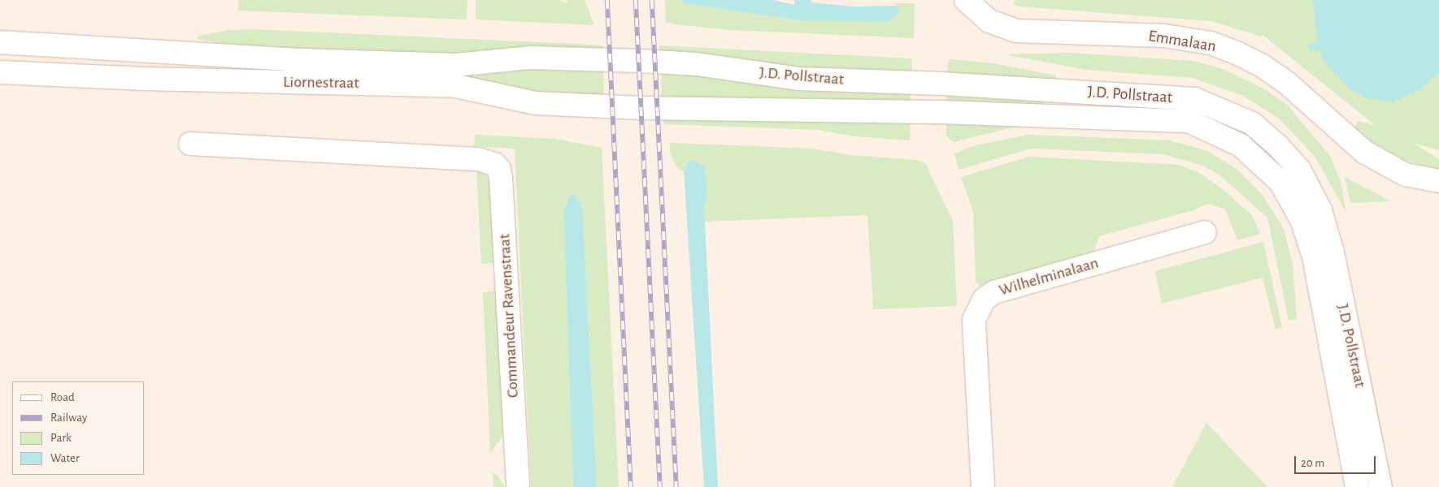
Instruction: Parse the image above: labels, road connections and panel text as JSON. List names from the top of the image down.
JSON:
{
  "streets": {
    "street": [
      "Emmalaan",
      "J.D. Pollstraat",
      "Liornestraat",
      "Wilhelminalaan",
      "Commandeur Ravenstraat"
    ]
  },
  "crossings": [
    ["J.D. Pollstraat", "Liornestraat"]
  ],
  "legend": [
    "Road",
    "Railway",
    "Park",
    "Water"
  ],
  "scale_bar": "20 m"
}
